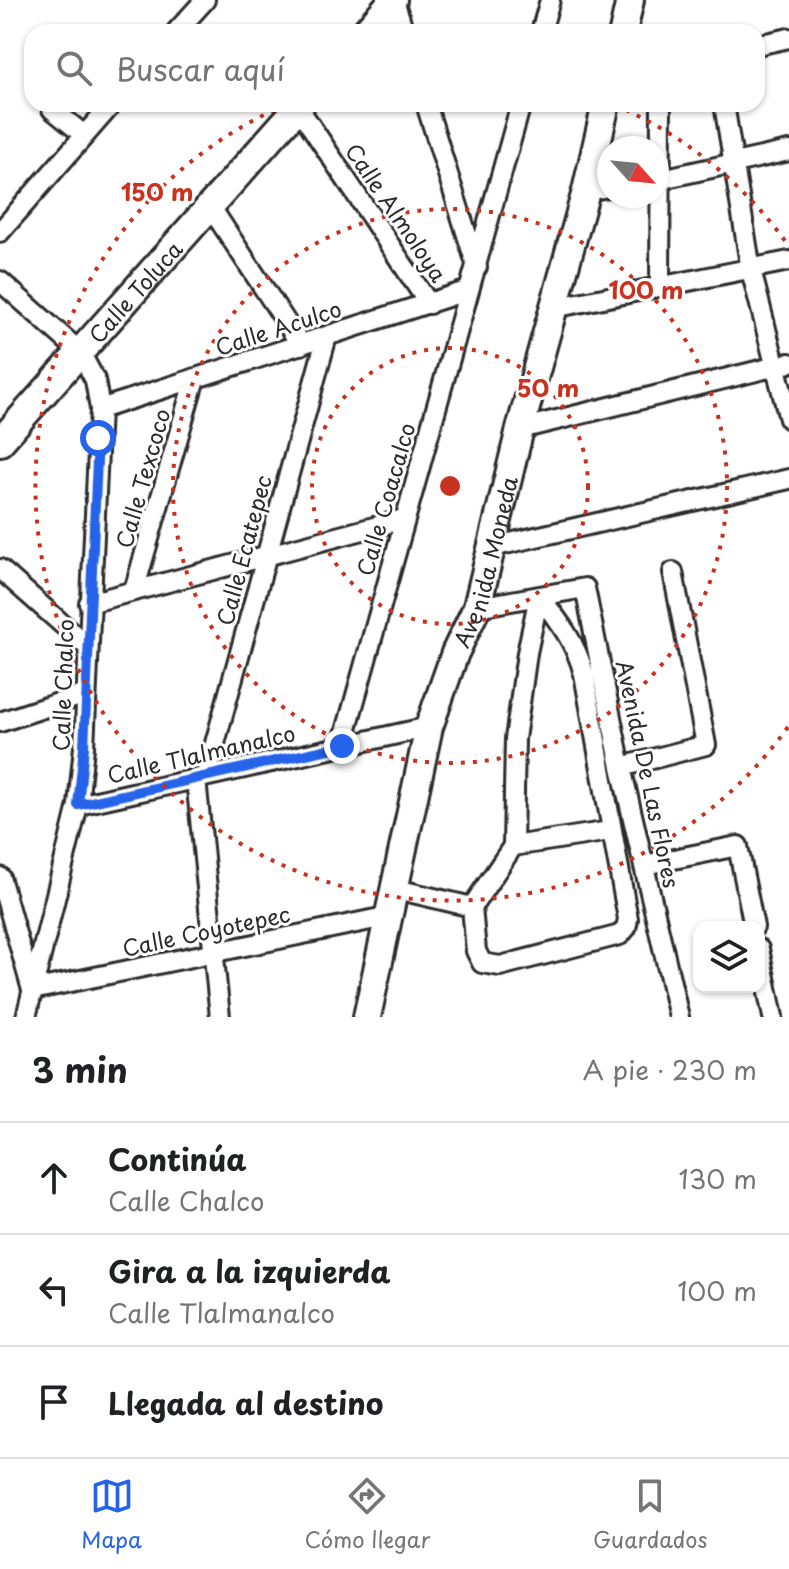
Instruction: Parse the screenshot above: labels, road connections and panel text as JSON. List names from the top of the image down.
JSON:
{
  "streets": {
    "main road": ["Calle Toluca", "Avenida Moneda"],
    "street": [
      "Calle Almoloya",
      "Calle Aculco",
      "Calle Texcoco",
      "Calle Coacalco",
      "Calle Ecatepec",
      "Calle Chalco",
      "Calle Tlalmanalco",
      "Avenida De Las Flores",
      "Calle Coyotepec"
    ]
  },
  "crossings": [
    ["Calle Almoloya", "Calle Aculco"],
    ["Calle Toluca", "Calle Chalco"],
    ["Calle Aculco", "Calle Texcoco"],
    ["Calle Aculco", "Calle Coacalco"],
    ["Calle Aculco", "Calle Ecatepec"],
    ["Calle Aculco", "Calle Chalco"],
    ["Calle Coacalco", "Calle Tlalmanalco"],
    ["Calle Ecatepec", "Calle Tlalmanalco"],
    ["Calle Ecatepec", "Calle Coyotepec"],
    ["Avenida Moneda", "Calle Tlalmanalco"],
    ["Avenida Moneda", "Calle Coyotepec"],
    ["Calle Chalco", "Calle Tlalmanalco"],
    ["Calle Chalco", "Calle Coyotepec"]
  ],
  "north": "bottom right",
  "page": {
    "search": "Buscar aquí",
    "heading": ["3 min", "A pie · 230 m"],
    "list": [
      ["Continúa", "Calle Chalco", "130 m"],
      ["Gira a la izquierda", "Calle Tlalmanalco", "100 m"],
      "Llegada al destino"
    ],
    "nav": ["Mapa", "Cómo llegar", "Guardados"]
  },
  "rings": ["150 m", "100 m", "50 m"]
}
